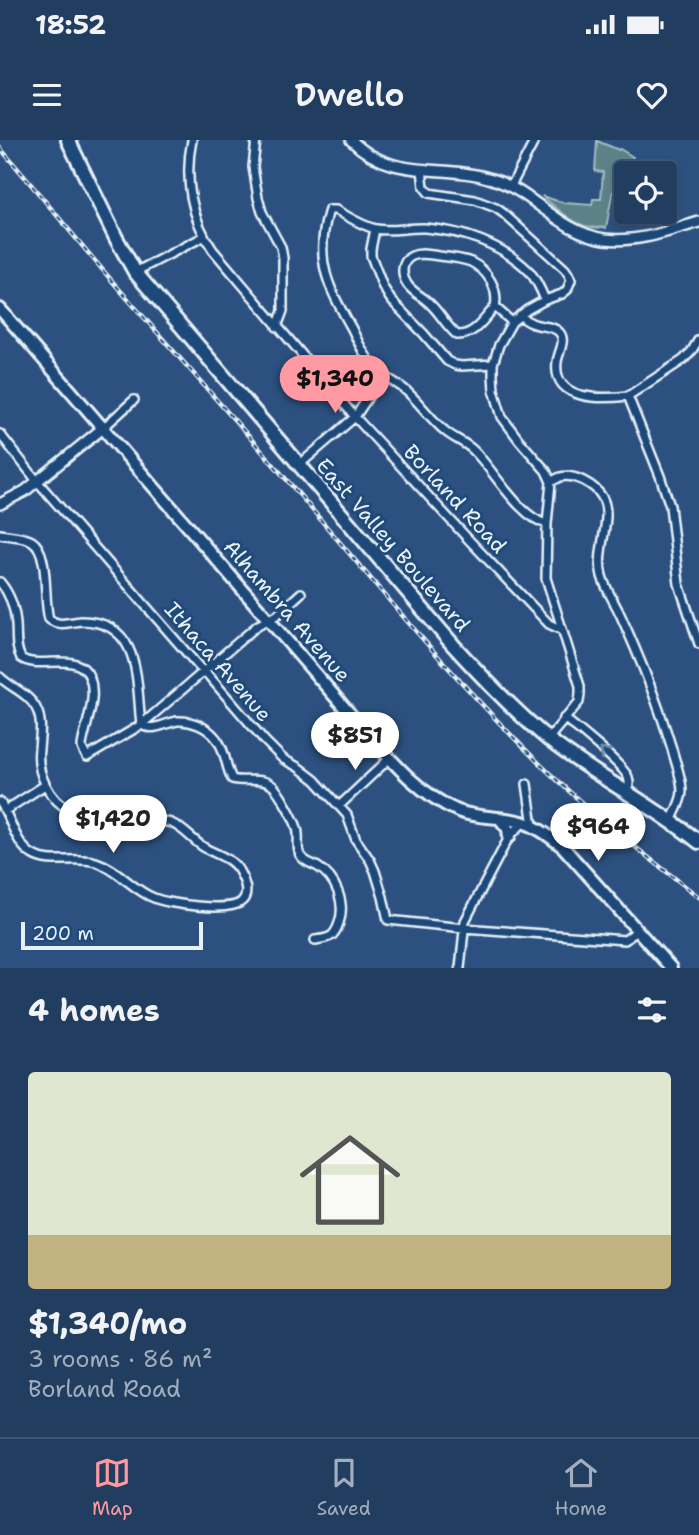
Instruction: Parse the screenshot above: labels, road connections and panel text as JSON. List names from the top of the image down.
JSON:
{
  "streets": {
    "main road": ["East Valley Boulevard", "Alhambra Avenue"],
    "street": ["Borland Road", "Ithaca Avenue"]
  },
  "scale_bar": "200 m",
  "page": {
    "status": "18:52",
    "header": "Dwello",
    "price": [
      "$1,340",
      "$851",
      "$1,420",
      "$964"
    ],
    "scale": "200 m",
    "heading": "4 homes",
    "list": [
      {
        "name": "$1,340/mo",
        "note": "3 rooms · 86 m² · Borland Road"
      }
    ],
    "tabs": ["Map", "Saved", "Home"]
  }
}
